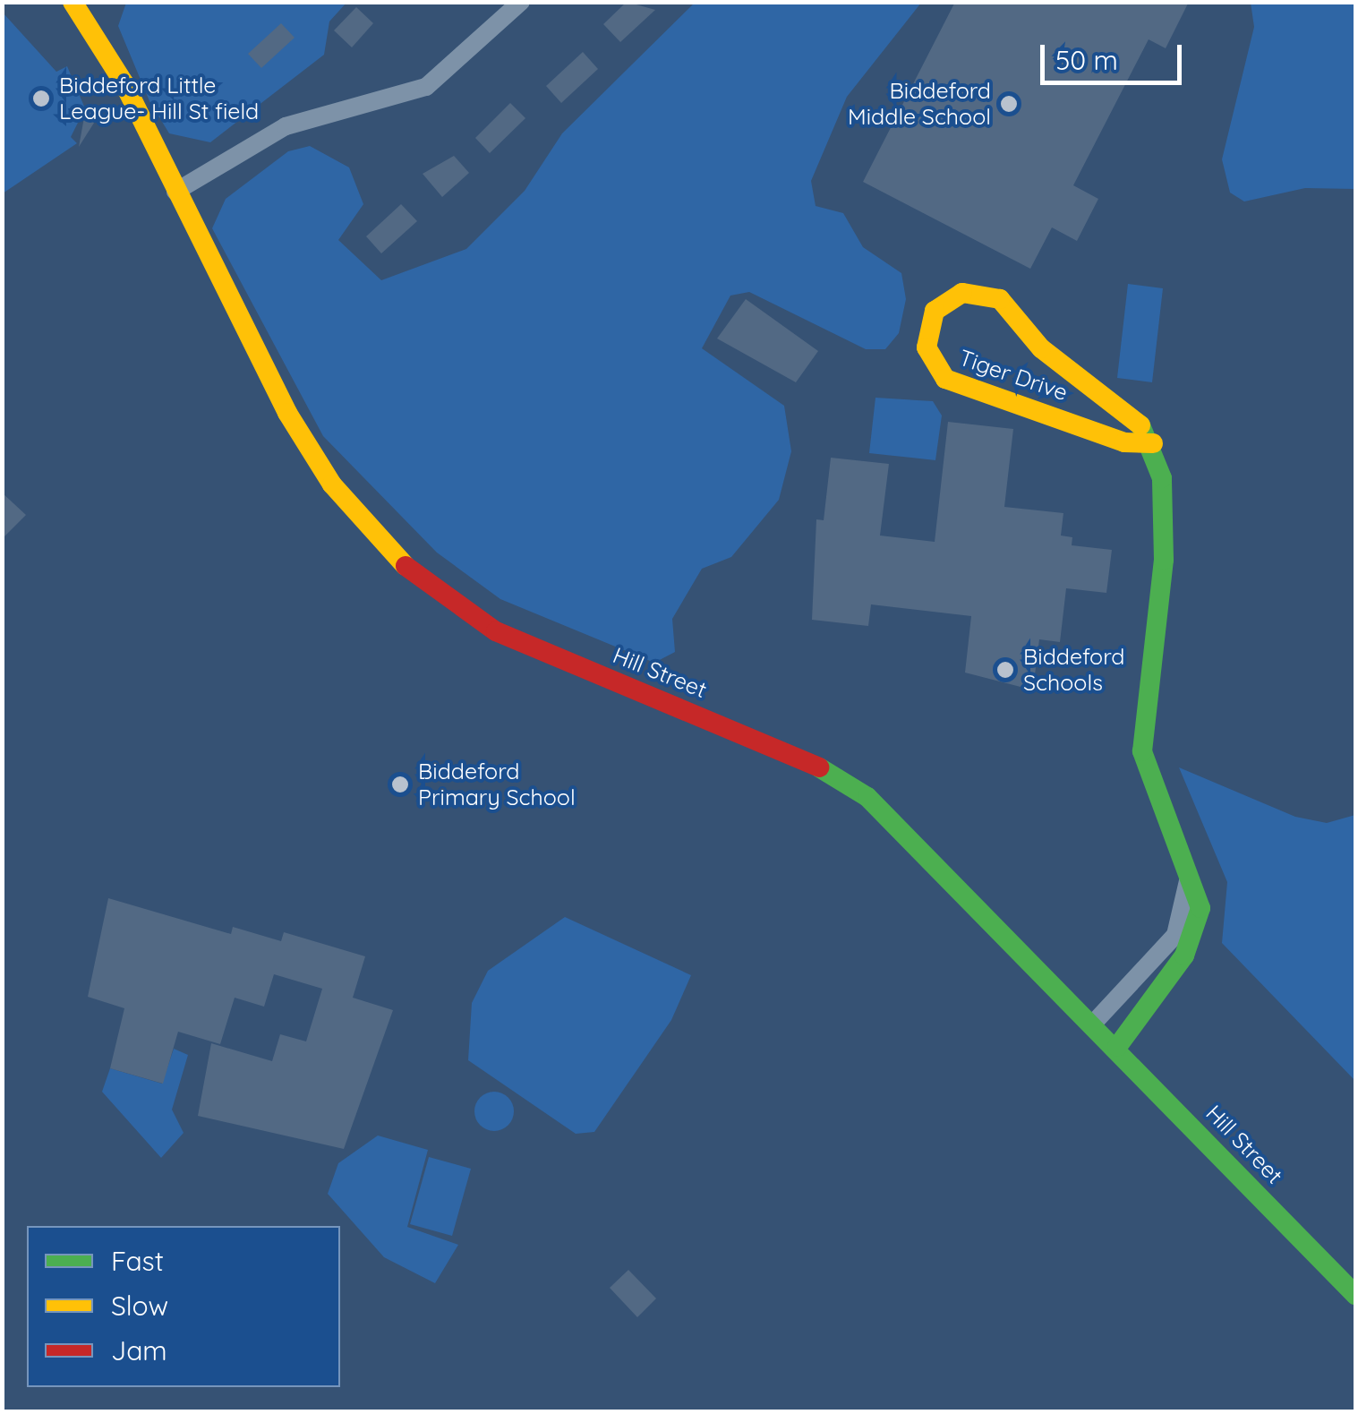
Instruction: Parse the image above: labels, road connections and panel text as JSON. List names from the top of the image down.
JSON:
{
  "streets": {
    "street": ["Tiger Drive", "Hill Street"]
  },
  "crossings": [
    ["Tiger Drive", "Hill Street"]
  ],
  "places": [
    "Biddeford Little League- Hill St field",
    "Biddeford Middle School",
    "Biddeford Schools",
    "Biddeford Primary School"
  ],
  "legend": ["Fast", "Slow", "Jam"],
  "scale_bar": "50 m"
}
